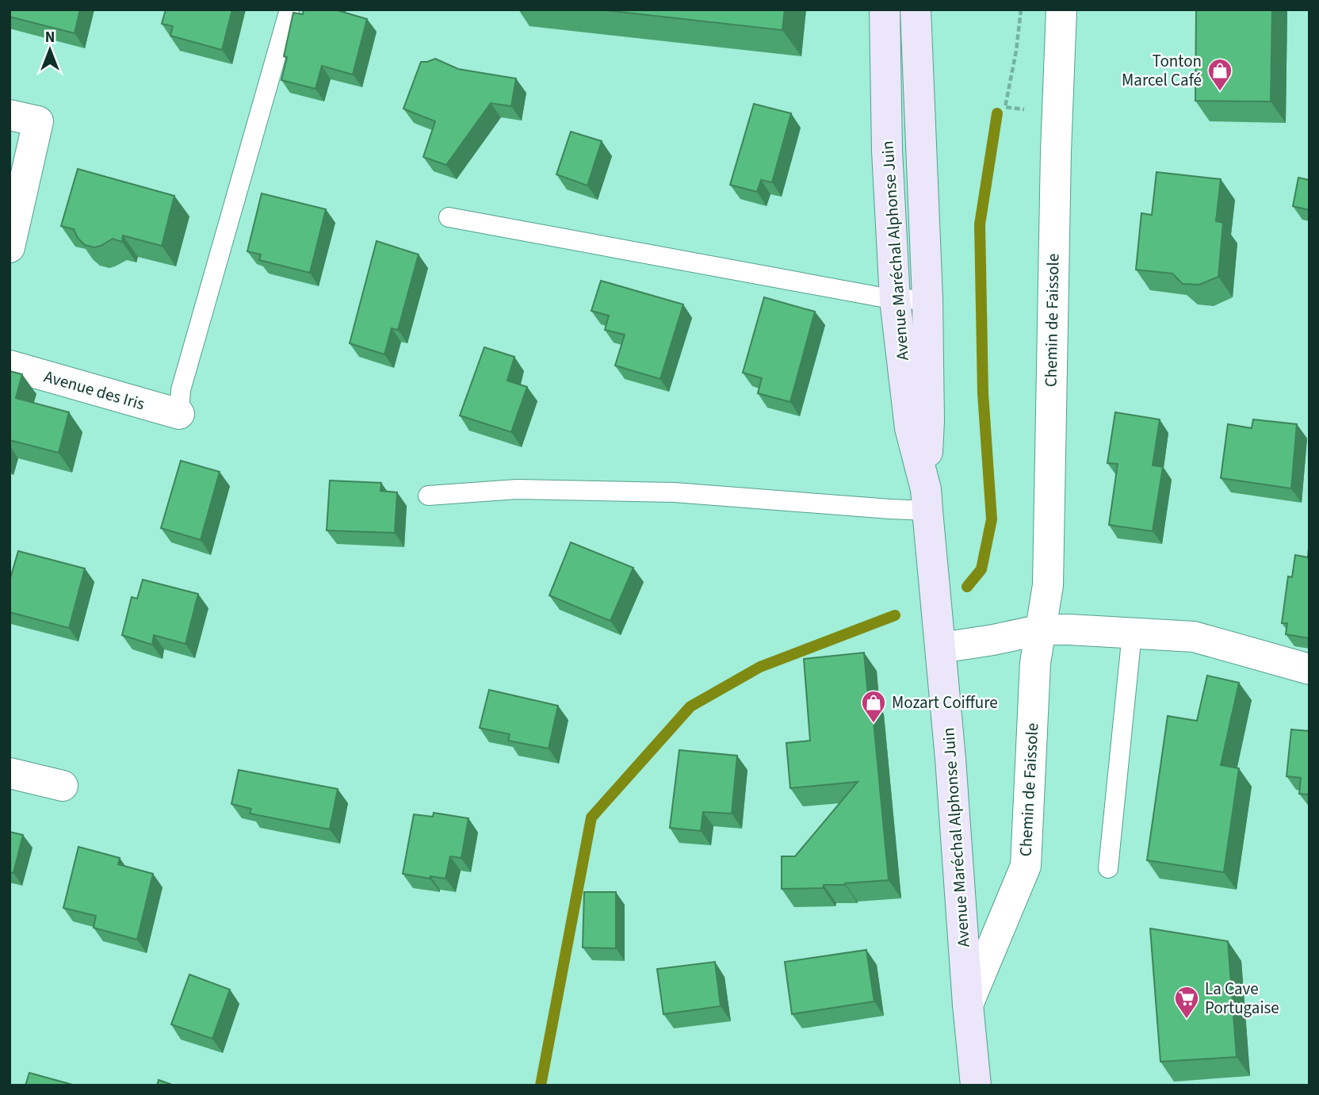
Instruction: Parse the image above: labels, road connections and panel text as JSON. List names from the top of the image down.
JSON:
{
  "streets": {
    "main road": ["Avenue Maréchal Alphonse Juin"],
    "street": ["Chemin de Faissole", "Avenue des Iris"]
  },
  "crossings": [
    ["Avenue Maréchal Alphonse Juin", "Chemin de Faissole"]
  ],
  "places": {
    "shop": ["Tonton Marcel Café", "Mozart Coiffure"],
    "supermarket": ["La Cave Portugaise"]
  },
  "north": "top"
}
